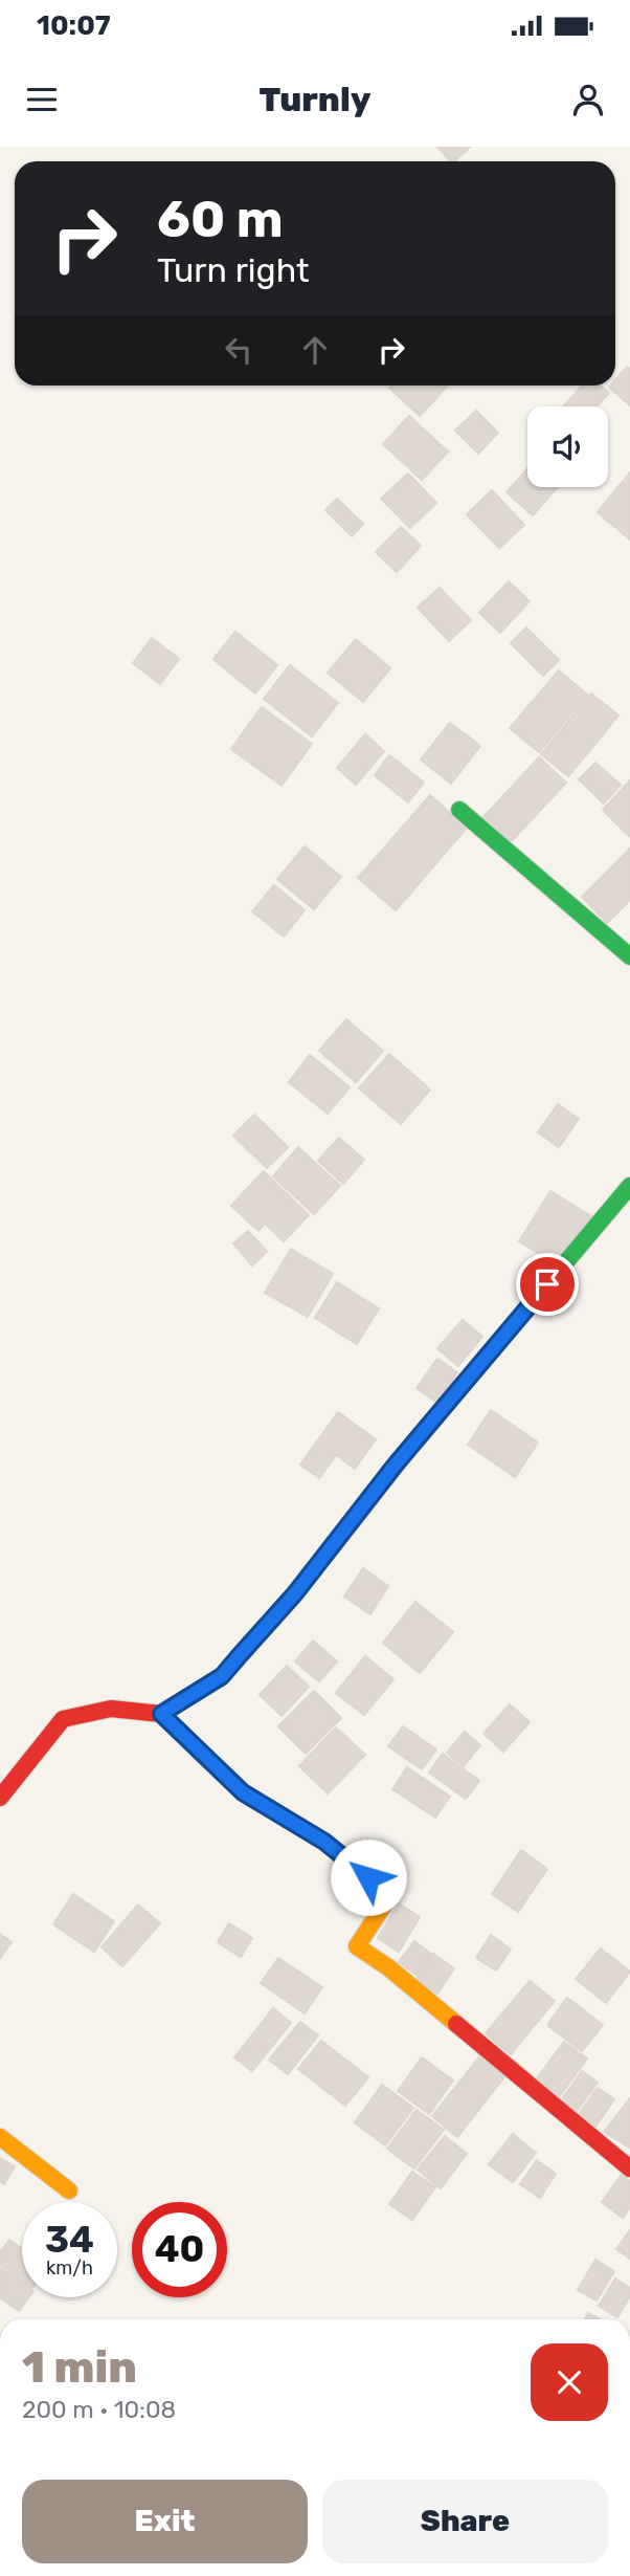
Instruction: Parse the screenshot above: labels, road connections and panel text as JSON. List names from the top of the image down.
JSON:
{
  "page": {
    "status": "10:07",
    "header": "Turnly",
    "turn": ["60 m", "Turn right"],
    "speed": "34 km/h",
    "limit": "40",
    "heading": ["1 min", "200 m · 10:08"],
    "buttons": ["Exit", "Share"]
  }
}
